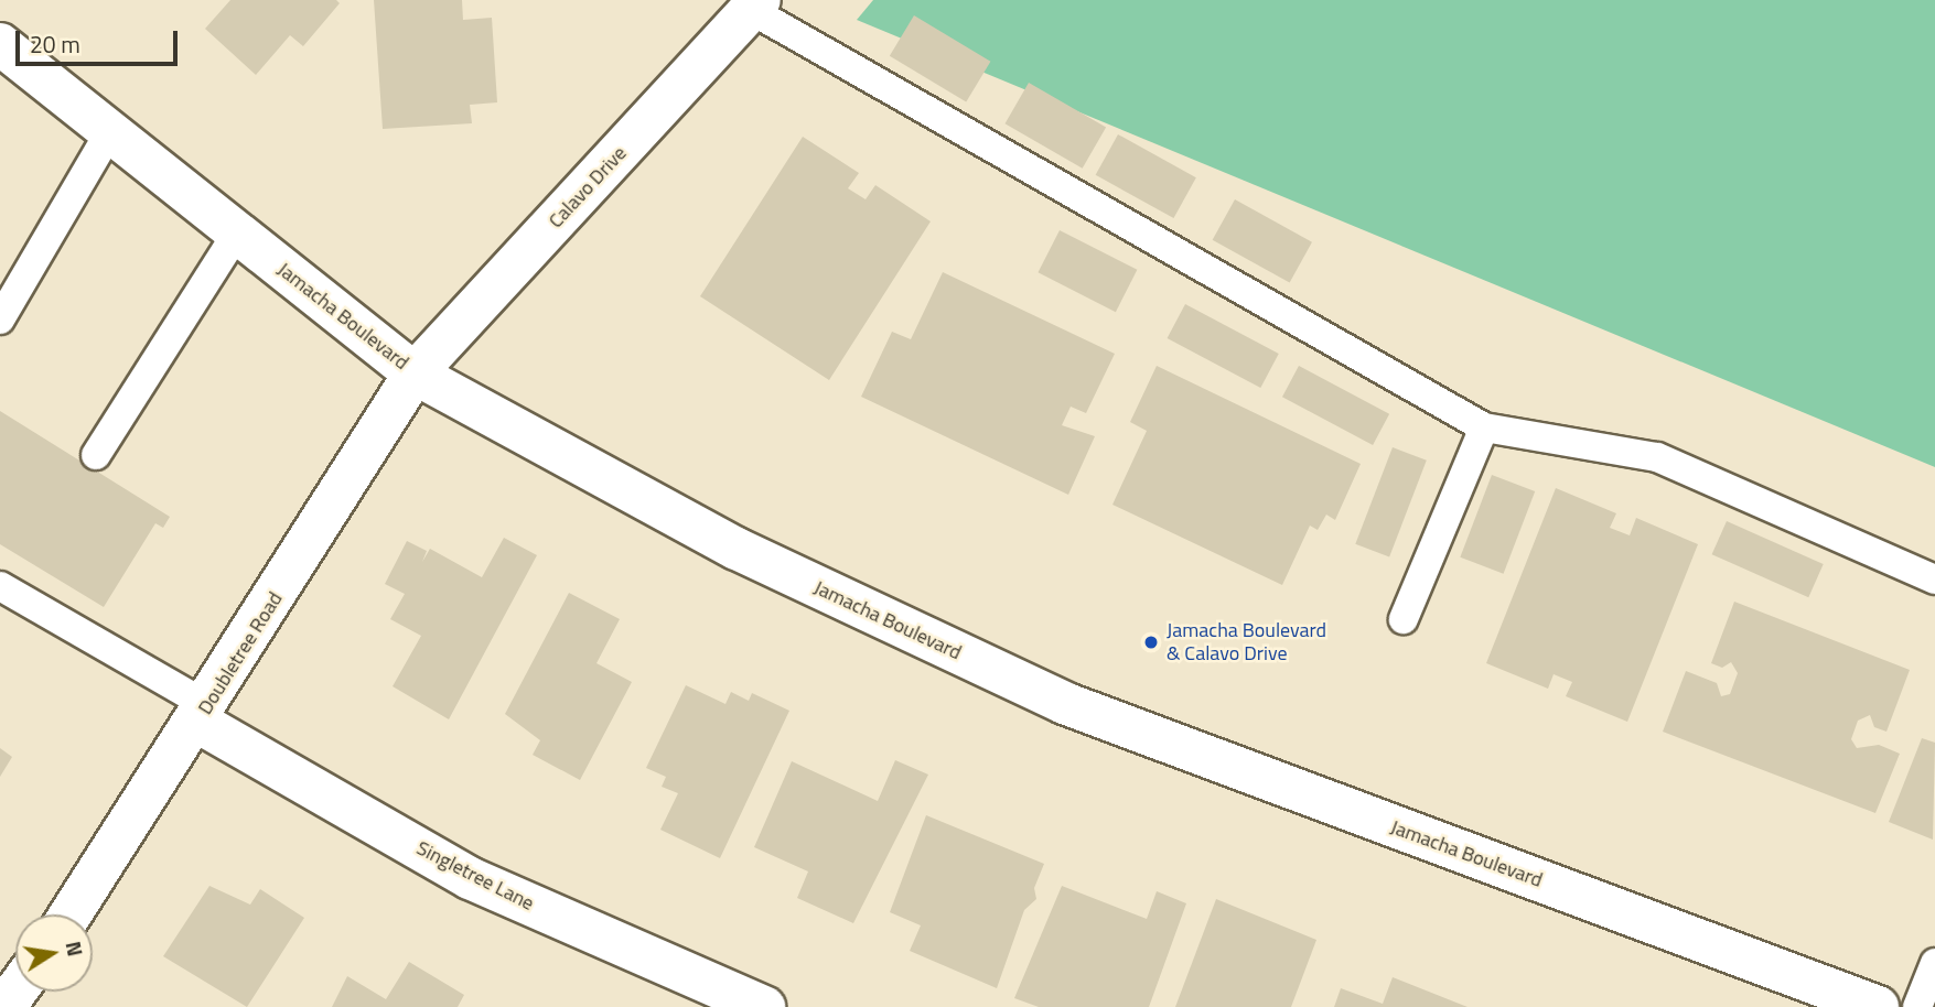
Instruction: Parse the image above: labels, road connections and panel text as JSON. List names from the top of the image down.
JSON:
{
  "streets": {
    "main road": [
      "Calavo Drive",
      "Jamacha Boulevard",
      "Doubletree Road",
      "Singletree Lane"
    ]
  },
  "crossings": [
    ["Calavo Drive", "Jamacha Boulevard"],
    ["Calavo Drive", "Doubletree Road"],
    ["Jamacha Boulevard", "Doubletree Road"],
    ["Doubletree Road", "Singletree Lane"]
  ],
  "places": ["Jamacha Boulevard & Calavo Drive"],
  "scale_bar": "20 m",
  "north": "right"
}
